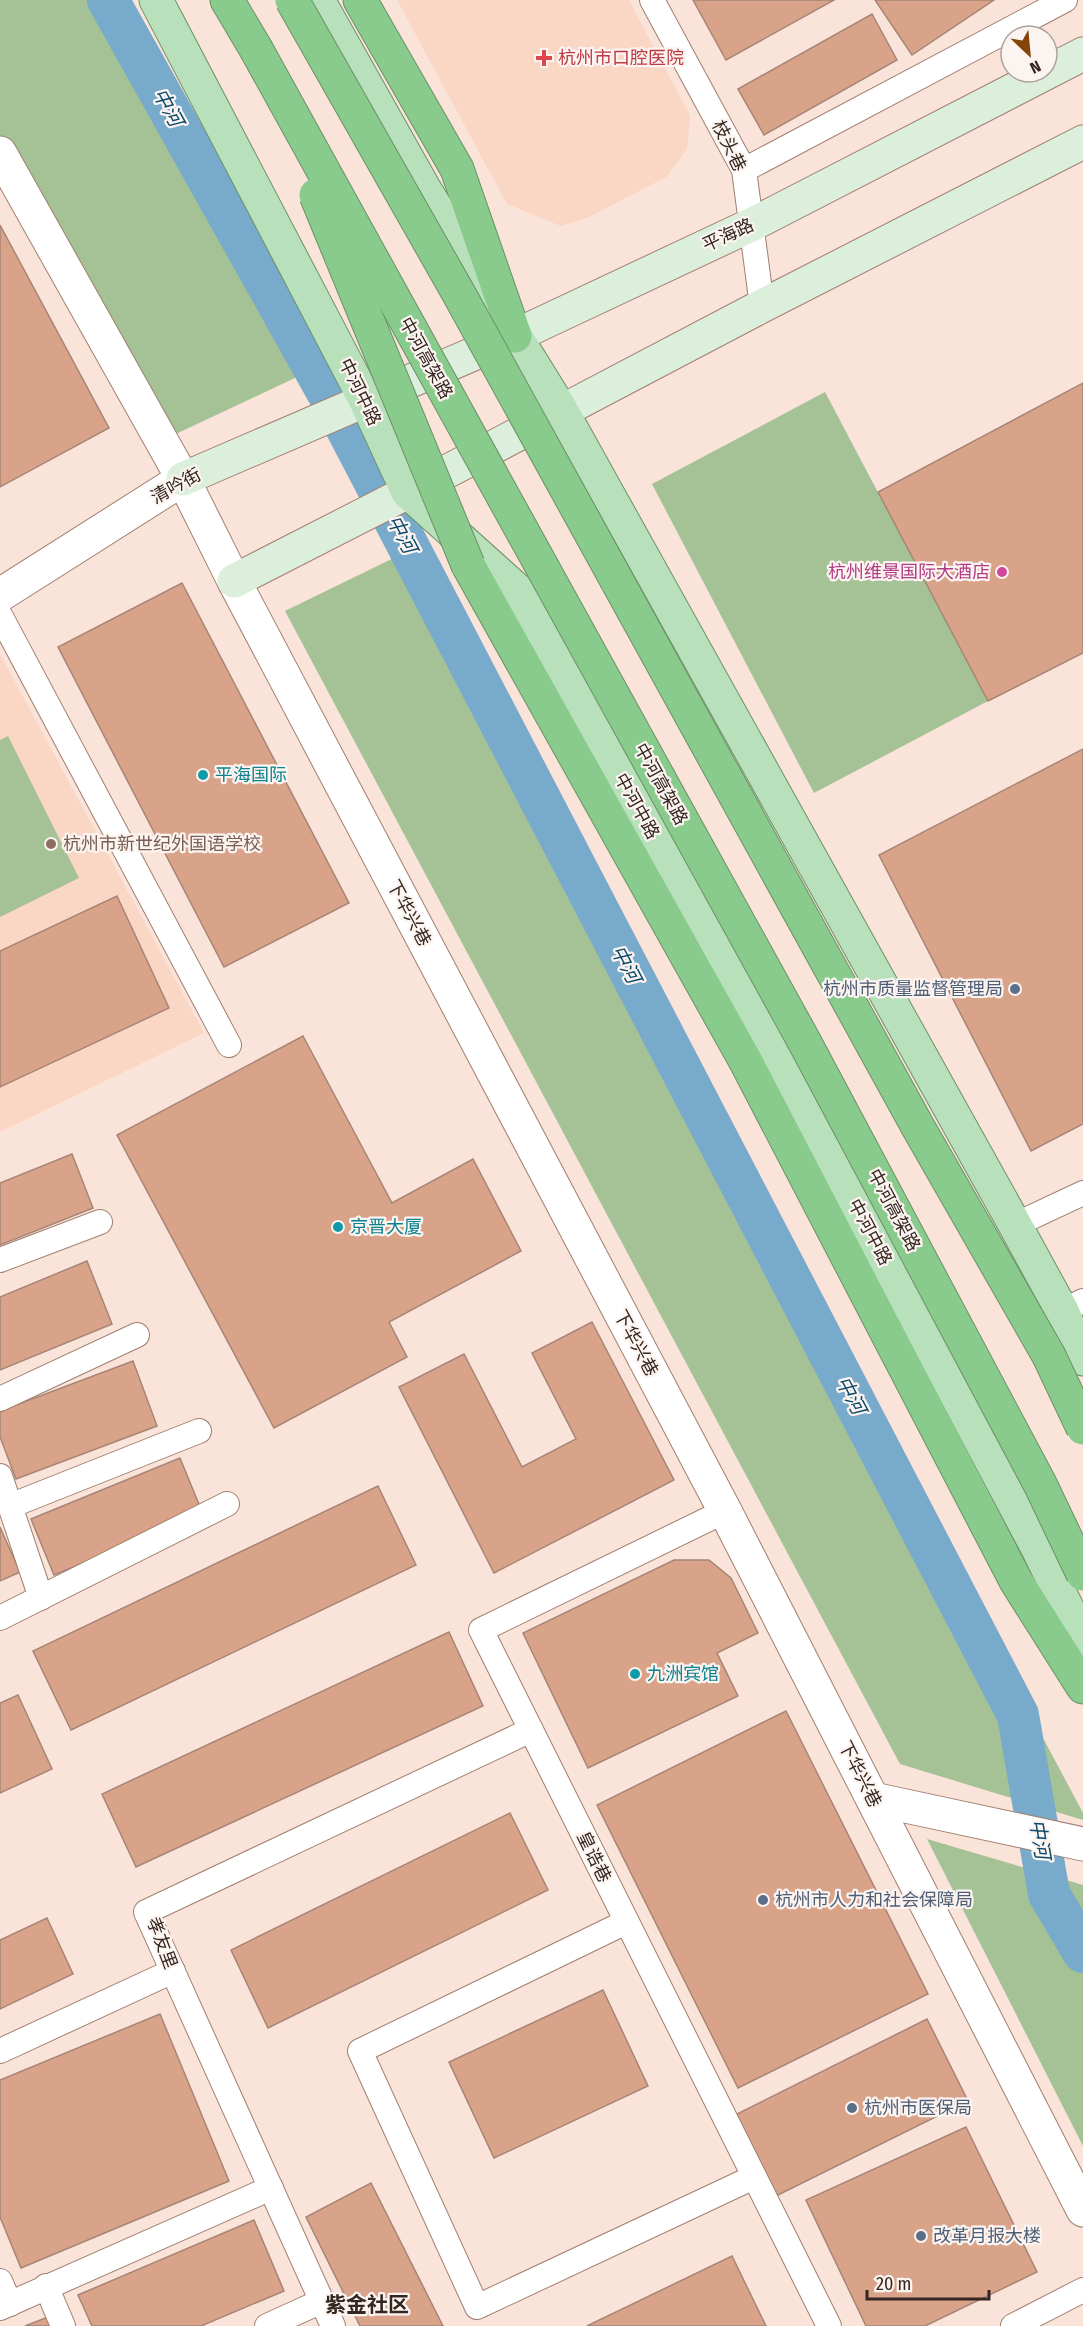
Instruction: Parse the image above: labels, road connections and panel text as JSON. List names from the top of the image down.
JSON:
{
  "streets": {
    "highway": ["中河高架路"],
    "main road": ["平海路", "中河中路", "清吟街"],
    "street": ["下华兴巷"],
    "lane": ["枝头巷", "皇诰巷", "孝友里"]
  },
  "crossings": [
    ["枝头巷", "平海路"],
    ["平海路", "中河中路"],
    ["平海路", "清吟街"],
    ["中河中路", "清吟街"],
    ["清吟街", "下华兴巷"],
    ["下华兴巷", "皇诰巷"],
    ["皇诰巷", "孝友里"]
  ],
  "districts": ["紫金社区"],
  "water": ["中河"],
  "places": {
    "health": ["杭州市口腔医院"],
    "other": [
      "杭州维景国际大酒店",
      "平海国际",
      "杭州市新世纪外国语学校",
      "杭州市质量监督管理局",
      "京晋大厦",
      "九洲宾馆",
      "杭州市人力和社会保障局",
      "杭州市医保局",
      "改革月报大楼"
    ]
  },
  "scale_bar": "20 m",
  "north": "bottom right"
}
